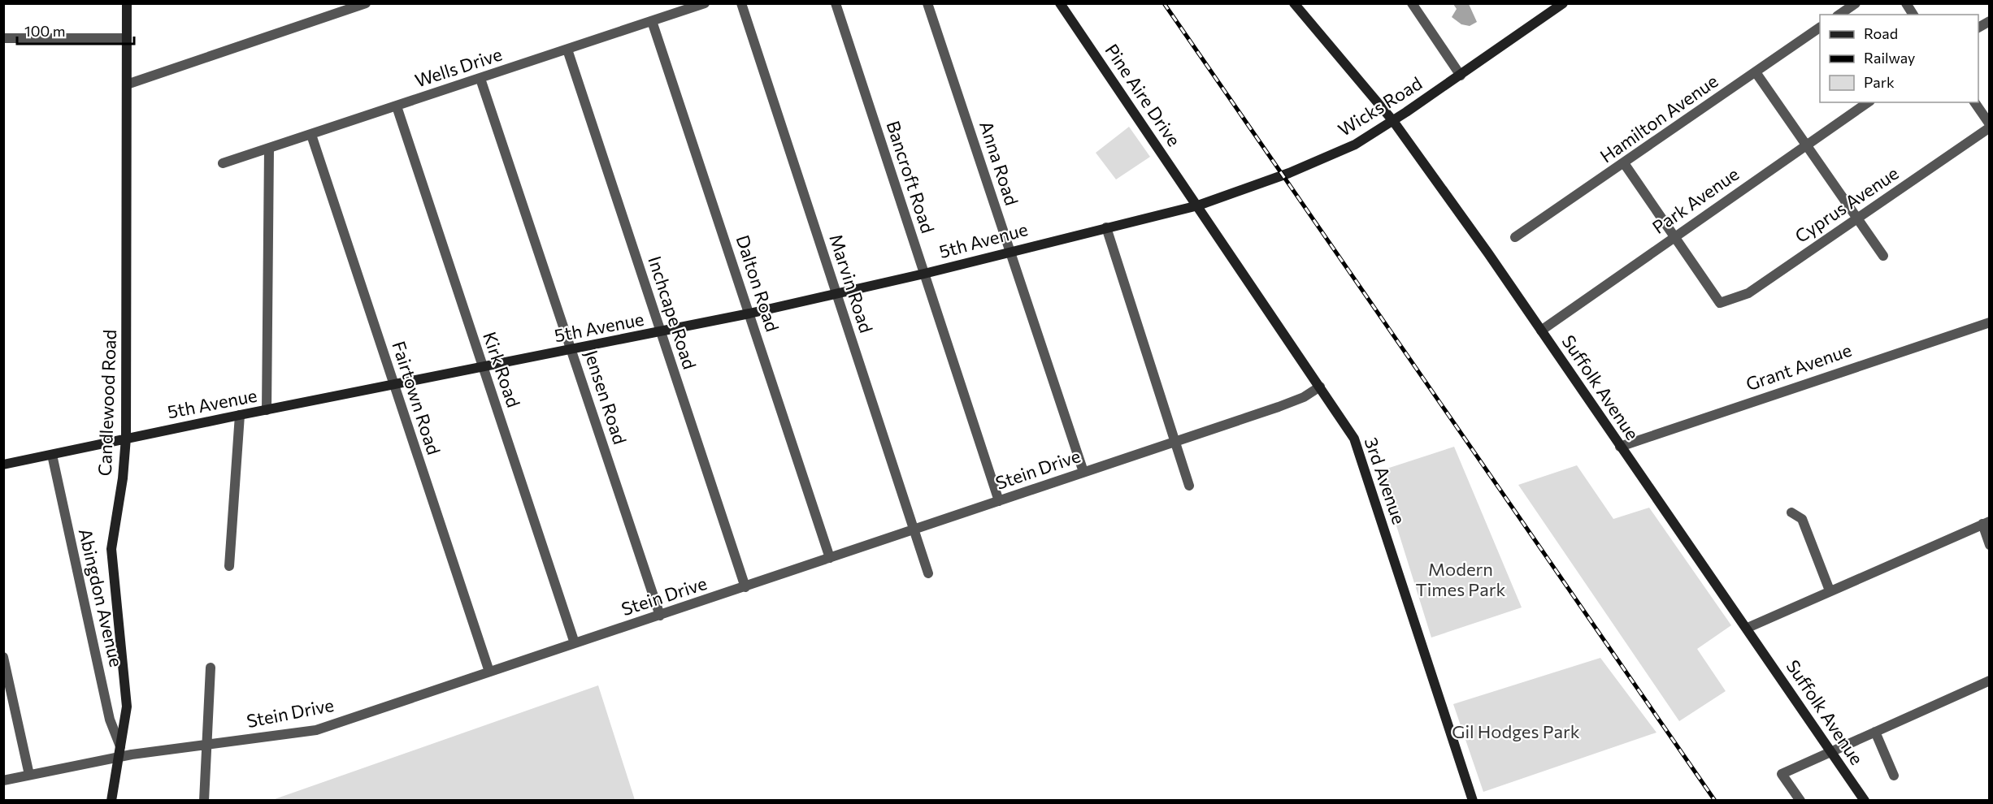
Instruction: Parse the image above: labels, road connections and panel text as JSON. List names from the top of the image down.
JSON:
{
  "streets": {
    "main road": [
      "Pine Aire Drive",
      "Wicks Road",
      "5th Avenue",
      "Suffolk Avenue",
      "Candlewood Road",
      "3rd Avenue"
    ],
    "street": [
      "Wells Drive",
      "Hamilton Avenue",
      "Anna Road",
      "Bancroft Road",
      "Park Avenue",
      "Cyprus Avenue",
      "Dalton Road",
      "Marvin Road",
      "Inchcape Road",
      "Grant Avenue",
      "Kirk Road",
      "Jensen Road",
      "Fairtown Road",
      "Stein Drive",
      "Abingdon Avenue"
    ]
  },
  "crossings": [
    ["Wells Drive", "Dalton Road"],
    ["Wells Drive", "Inchcape Road"],
    ["Wells Drive", "Kirk Road"],
    ["Wells Drive", "Jensen Road"],
    ["Wells Drive", "Fairtown Road"],
    ["Pine Aire Drive", "Wicks Road"],
    ["Pine Aire Drive", "5th Avenue"],
    ["Pine Aire Drive", "3rd Avenue"],
    ["Wicks Road", "5th Avenue"],
    ["Wicks Road", "Suffolk Avenue"],
    ["Wicks Road", "3rd Avenue"],
    ["Anna Road", "5th Avenue"],
    ["Anna Road", "Stein Drive"],
    ["Bancroft Road", "5th Avenue"],
    ["Bancroft Road", "Stein Drive"],
    ["Park Avenue", "Cyprus Avenue"],
    ["Park Avenue", "Suffolk Avenue"],
    ["5th Avenue", "Dalton Road"],
    ["5th Avenue", "Marvin Road"],
    ["5th Avenue", "Inchcape Road"],
    ["5th Avenue", "Kirk Road"],
    ["5th Avenue", "Jensen Road"],
    ["5th Avenue", "Fairtown Road"],
    ["5th Avenue", "Candlewood Road"],
    ["5th Avenue", "3rd Avenue"],
    ["5th Avenue", "Abingdon Avenue"],
    ["Dalton Road", "Stein Drive"],
    ["Marvin Road", "Stein Drive"],
    ["Inchcape Road", "Stein Drive"],
    ["Grant Avenue", "Suffolk Avenue"],
    ["Kirk Road", "Stein Drive"],
    ["Jensen Road", "Stein Drive"],
    ["Fairtown Road", "Stein Drive"],
    ["Candlewood Road", "Stein Drive"],
    ["Candlewood Road", "Abingdon Avenue"],
    ["Stein Drive", "3rd Avenue"]
  ],
  "parks": ["Modern Times Park", "Gil Hodges Park"],
  "legend": ["Road", "Railway", "Park"],
  "scale_bar": "100 m"
}
